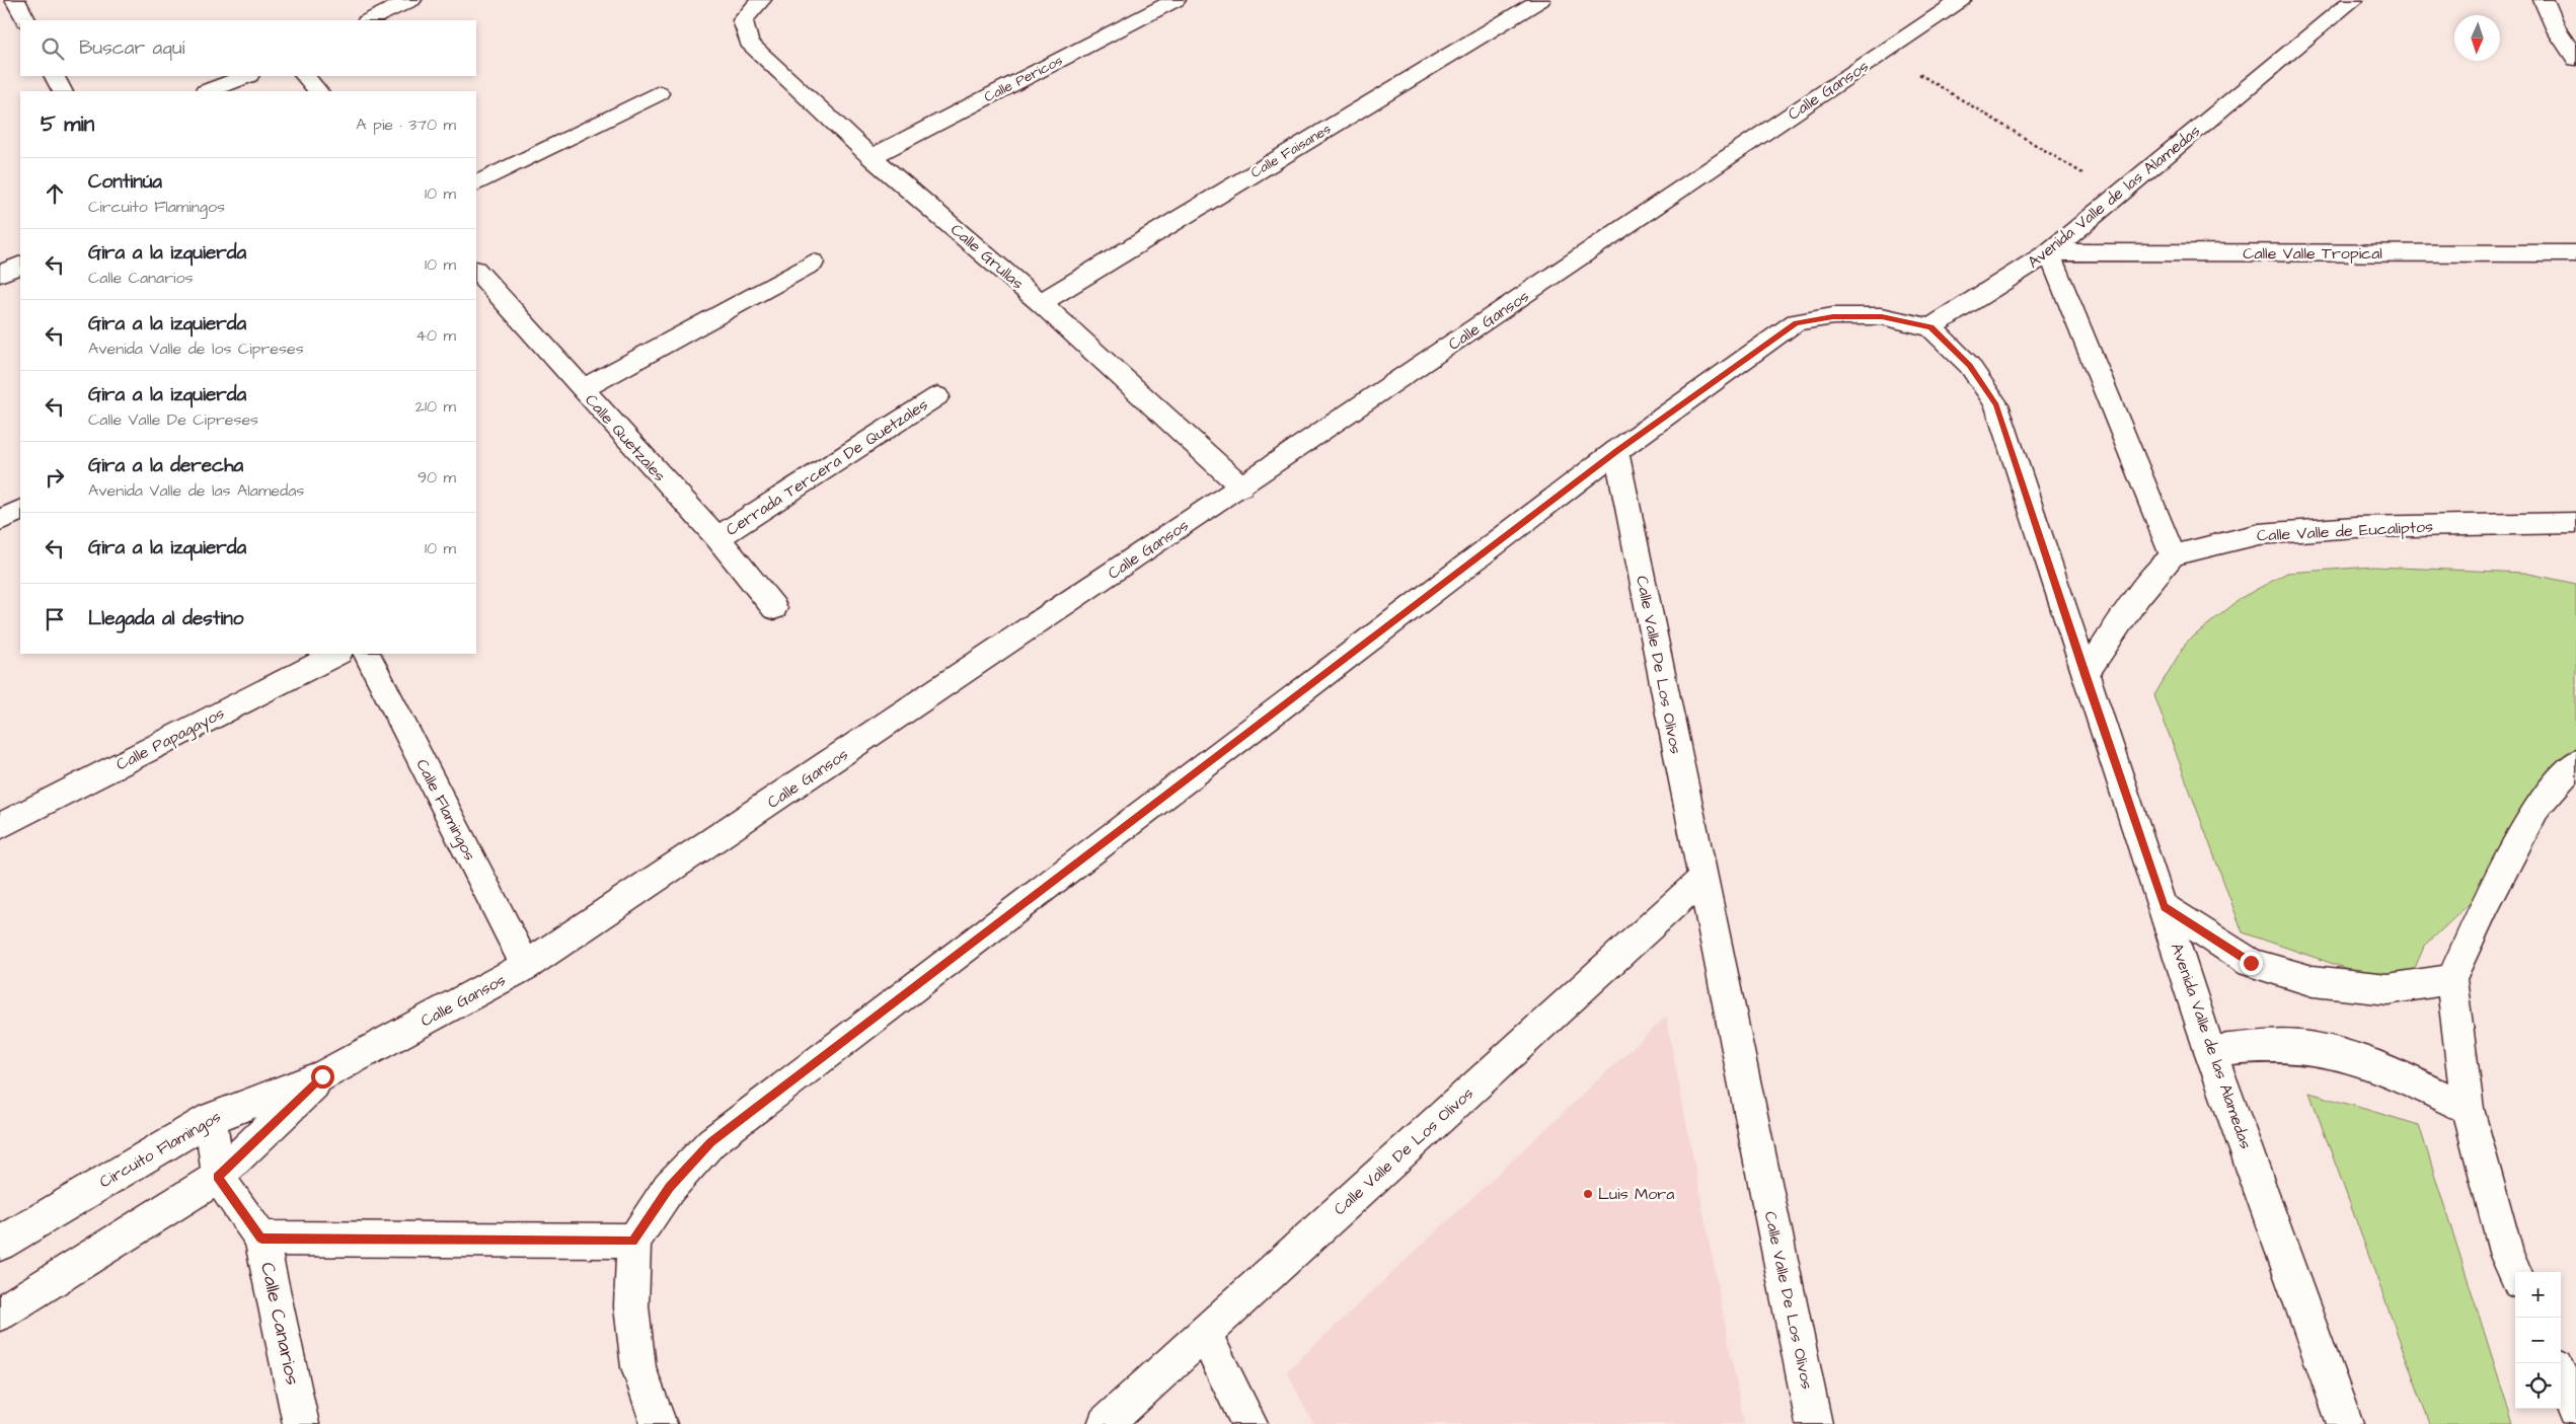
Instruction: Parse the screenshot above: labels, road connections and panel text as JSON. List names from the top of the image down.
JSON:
{
  "streets": {
    "street": [
      "Calle Pericos",
      "Calle Gansos",
      "Calle Faisanes",
      "Avenida Valle de las Alamedas",
      "Calle Valle Tropical",
      "Calle Grullas",
      "Calle Quetzales",
      "Cerrada Tercera De Quetzales",
      "Calle Valle de Eucaliptos",
      "Calle Valle De Los Olivos",
      "Calle Papagayos",
      "Calle Flamingos",
      "Circuito Flamingos",
      "Calle Canarios"
    ]
  },
  "crossings": [
    ["Calle Pericos", "Calle Grullas"],
    ["Calle Gansos", "Calle Grullas"],
    ["Calle Gansos", "Calle Flamingos"],
    ["Calle Gansos", "Circuito Flamingos"],
    ["Calle Faisanes", "Calle Grullas"],
    ["Avenida Valle de las Alamedas", "Calle Valle Tropical"],
    ["Calle Quetzales", "Cerrada Tercera De Quetzales"]
  ],
  "places": ["Luis Mora"],
  "north": "bottom",
  "page": {
    "search": "Buscar aquí",
    "heading": ["5 min", "A pie · 370 m"],
    "list": [
      ["Continúa", "Circuito Flamingos", "10 m"],
      ["Gira a la izquierda", "Calle Canarios", "10 m"],
      ["Gira a la izquierda", "Avenida Valle de los Cipreses", "40 m"],
      ["Gira a la izquierda", "Calle Valle De Cipreses", "210 m"],
      ["Gira a la derecha", "Avenida Valle de las Alamedas", "90 m"],
      ["Gira a la izquierda", "10 m"],
      "Llegada al destino"
    ],
    "map_buttons": ["+", "−"]
  }
}
